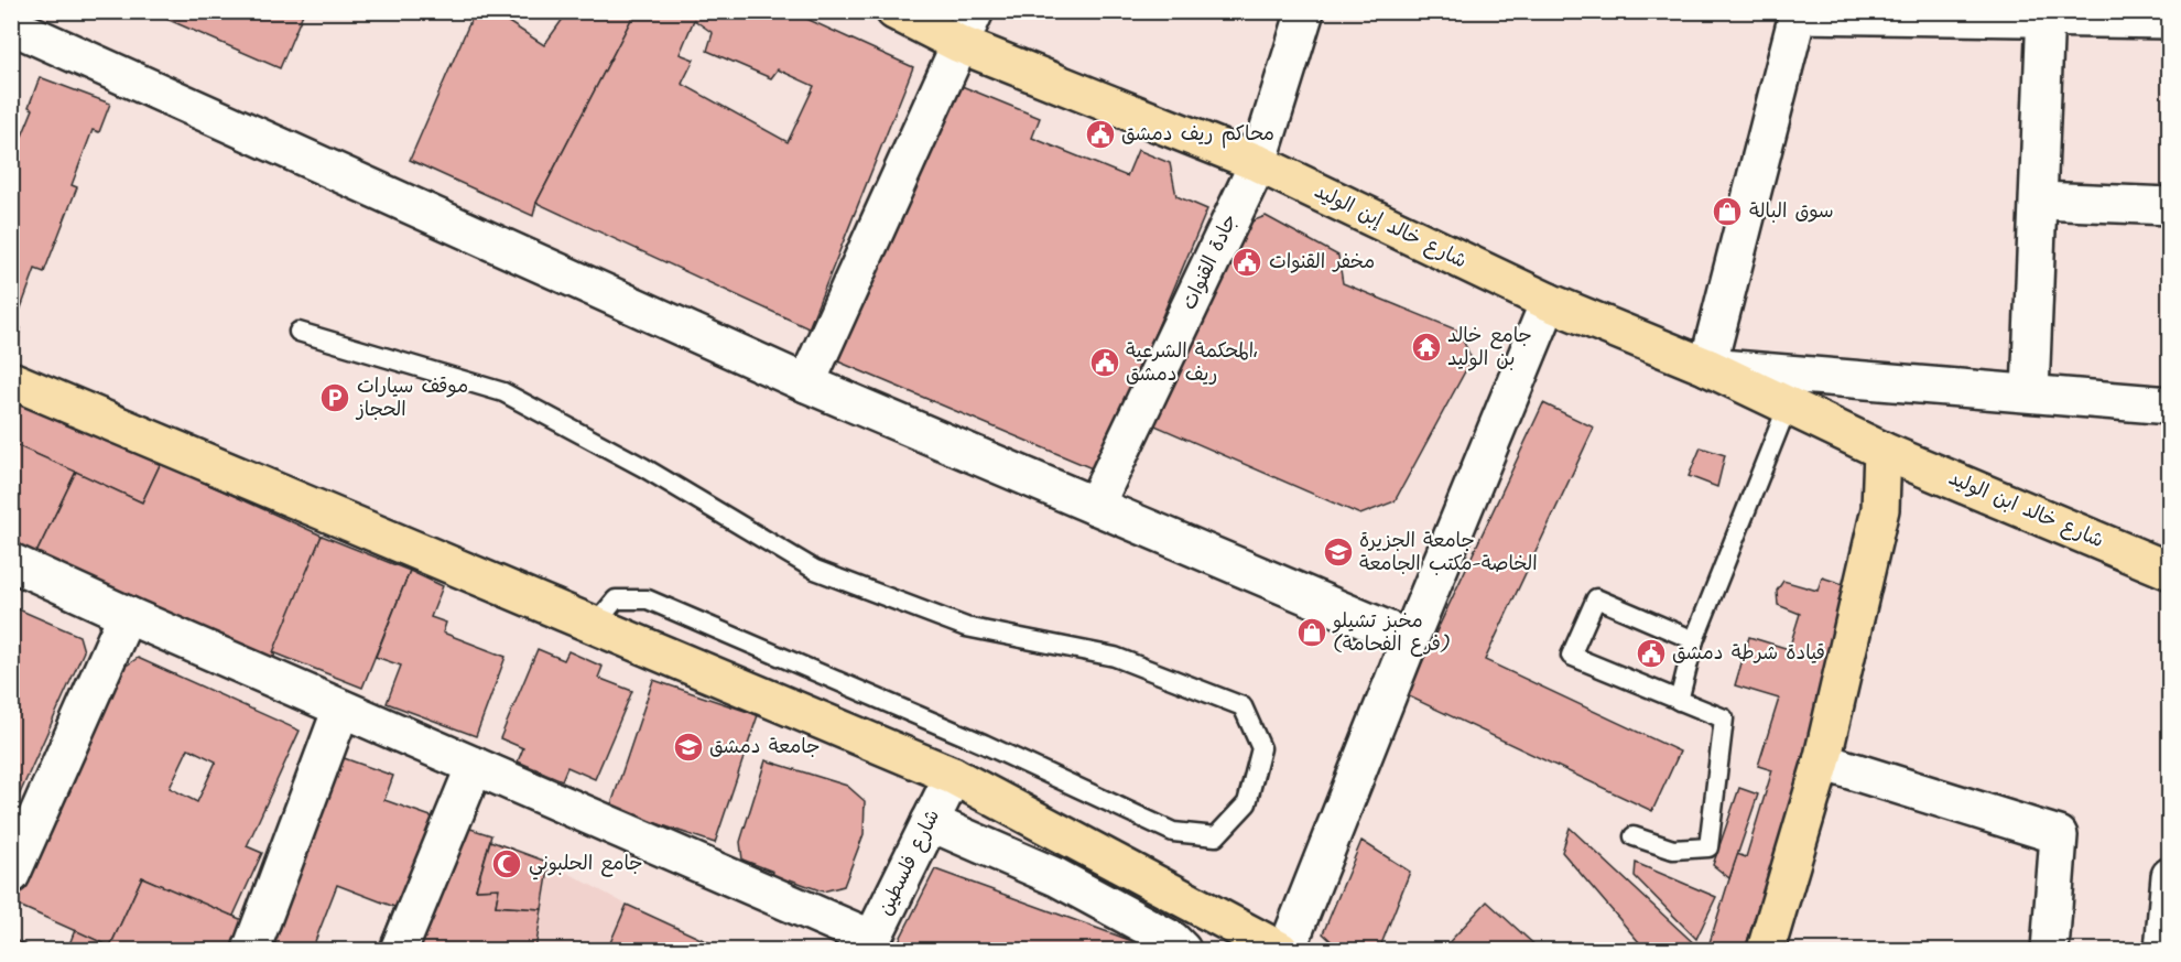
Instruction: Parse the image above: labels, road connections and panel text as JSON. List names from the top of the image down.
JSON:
{
  "streets": {
    "main road": ["شارع خالد إبن الوليد", "شارع خالد ابن الوليد"],
    "street": ["جادة القنوات", "شارع فلسطين"]
  },
  "crossings": [
    ["شارع خالد إبن الوليد", "جادة القنوات"],
    ["شارع خالد إبن الوليد", "شارع خالد ابن الوليد"]
  ],
  "places": {
    "public building": [
      "محاكم ريف دمشق",
      "مخفر القنوات",
      "المحكمة الشرعية، ريف دمشق",
      "قيادة شرطة دمشق"
    ],
    "shop": ["سوق البالة", "مخبز تشيلو (فرع الفحامة)"],
    "temple": ["جامع خالد بن الوليد"],
    "parking": ["موقف سيارات الحجاز"],
    "school or university": ["جامعة الجزيرة الخاصة-مكتب الجامعة", "جامعة دمشق"],
    "mosque": ["جامع الحلبوني"]
  }
}
